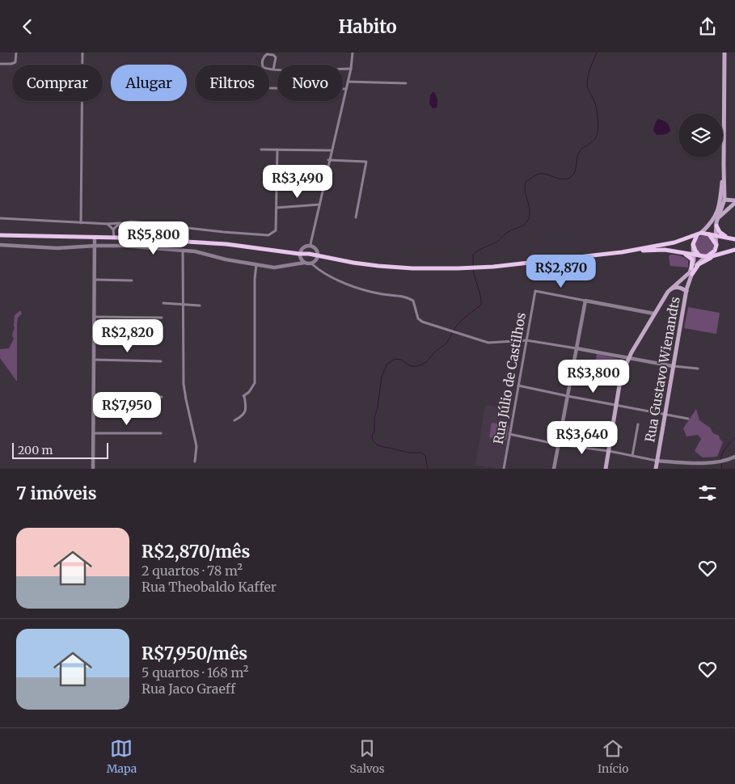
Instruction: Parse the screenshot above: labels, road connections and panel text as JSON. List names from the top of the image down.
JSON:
{
  "streets": {
    "main road": ["Rua Gustavo Wienandts"],
    "street": ["Rua Júlio de Castilhos"]
  },
  "scale_bar": "200 m",
  "page": {
    "header": "Habito",
    "chip": [
      "Comprar",
      "Alugar",
      "Filtros",
      "Novo"
    ],
    "price": [
      "R$3,490",
      "R$5,800",
      "R$2,870",
      "R$2,820",
      "R$3,800",
      "R$7,950",
      "R$3,640"
    ],
    "scale": "200 m",
    "heading": "7 imóveis",
    "list": [
      {
        "name": "R$2,870/mês",
        "note": "2 quartos · 78 m² · Rua Theobaldo Kaffer"
      },
      {
        "name": "R$7,950/mês",
        "note": "5 quartos · 168 m² · Rua Jaco Graeff"
      }
    ],
    "tabs": ["Mapa", "Salvos", "Início"]
  }
}
